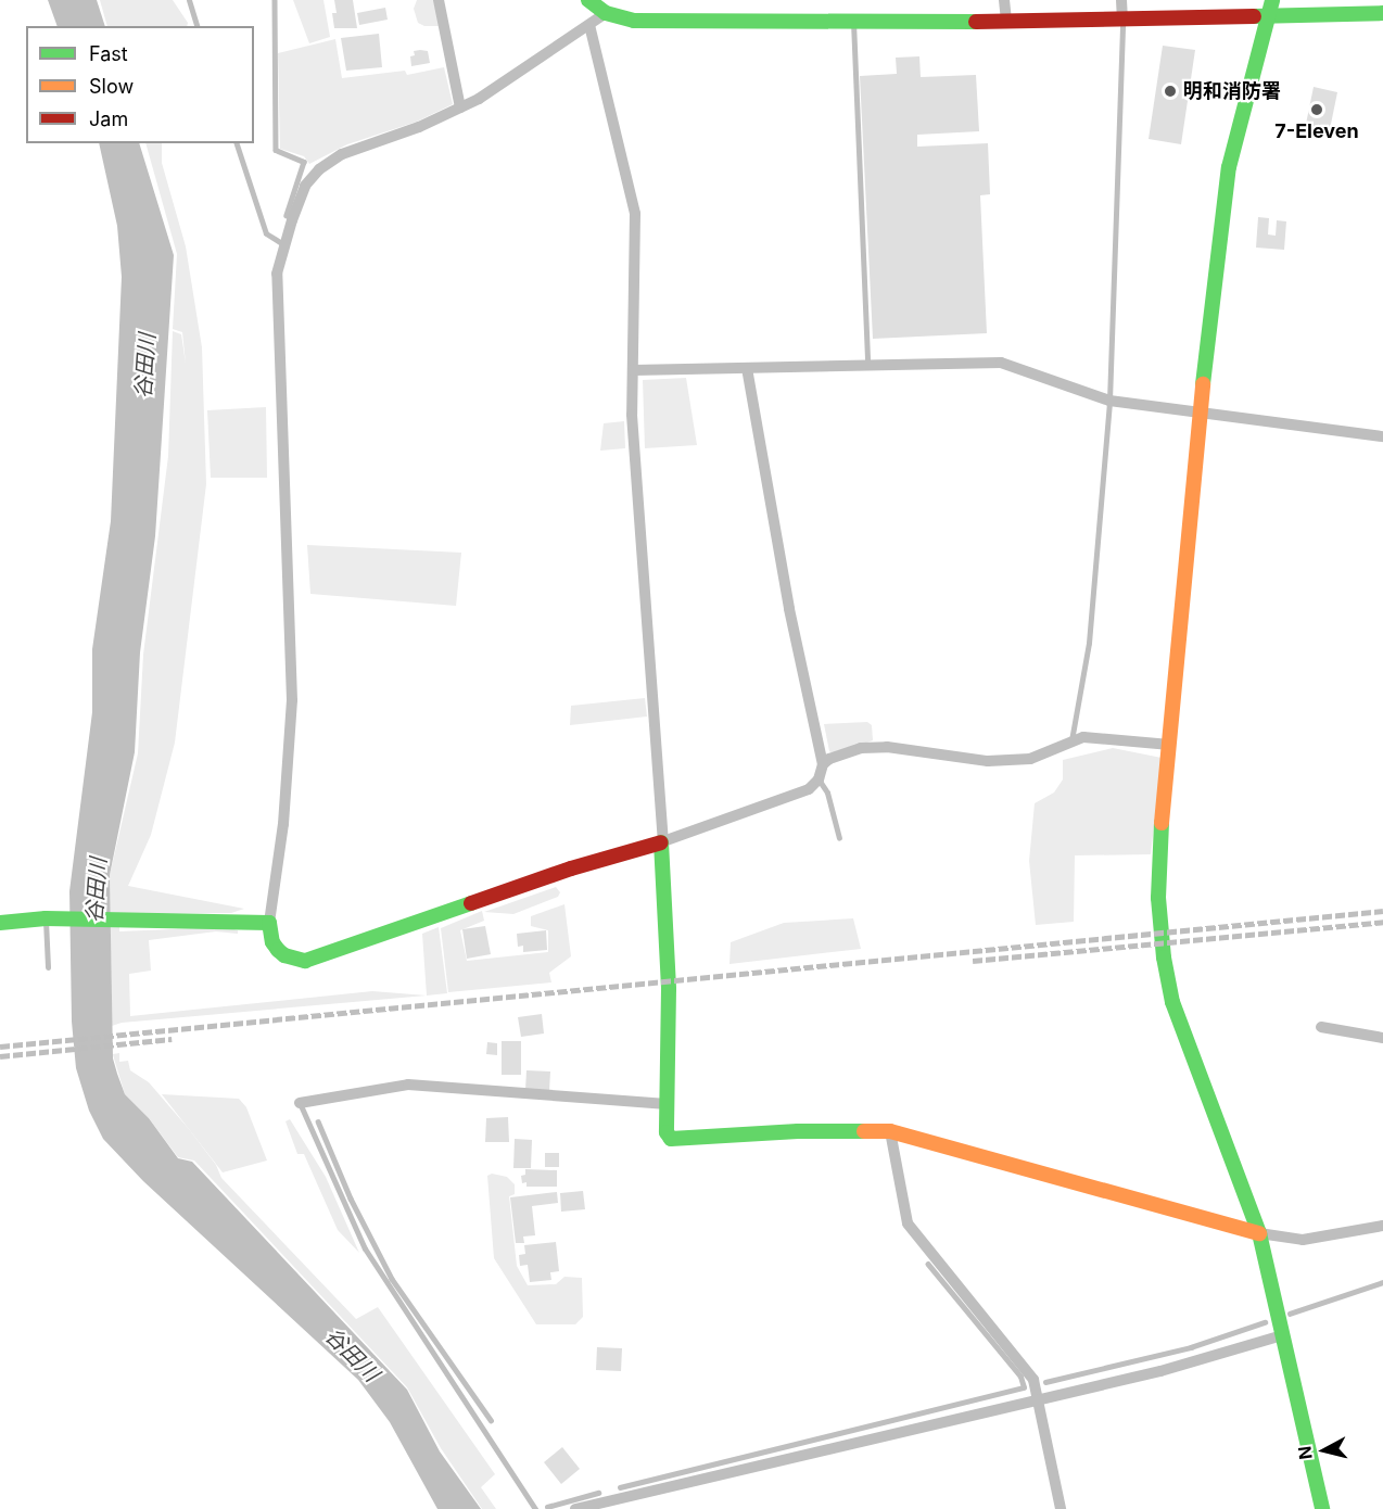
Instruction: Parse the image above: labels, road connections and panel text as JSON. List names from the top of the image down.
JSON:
{
  "water": ["谷田川"],
  "places": ["明和消防署", "7-Eleven"],
  "legend": ["Fast", "Slow", "Jam"],
  "north": "left"
}
